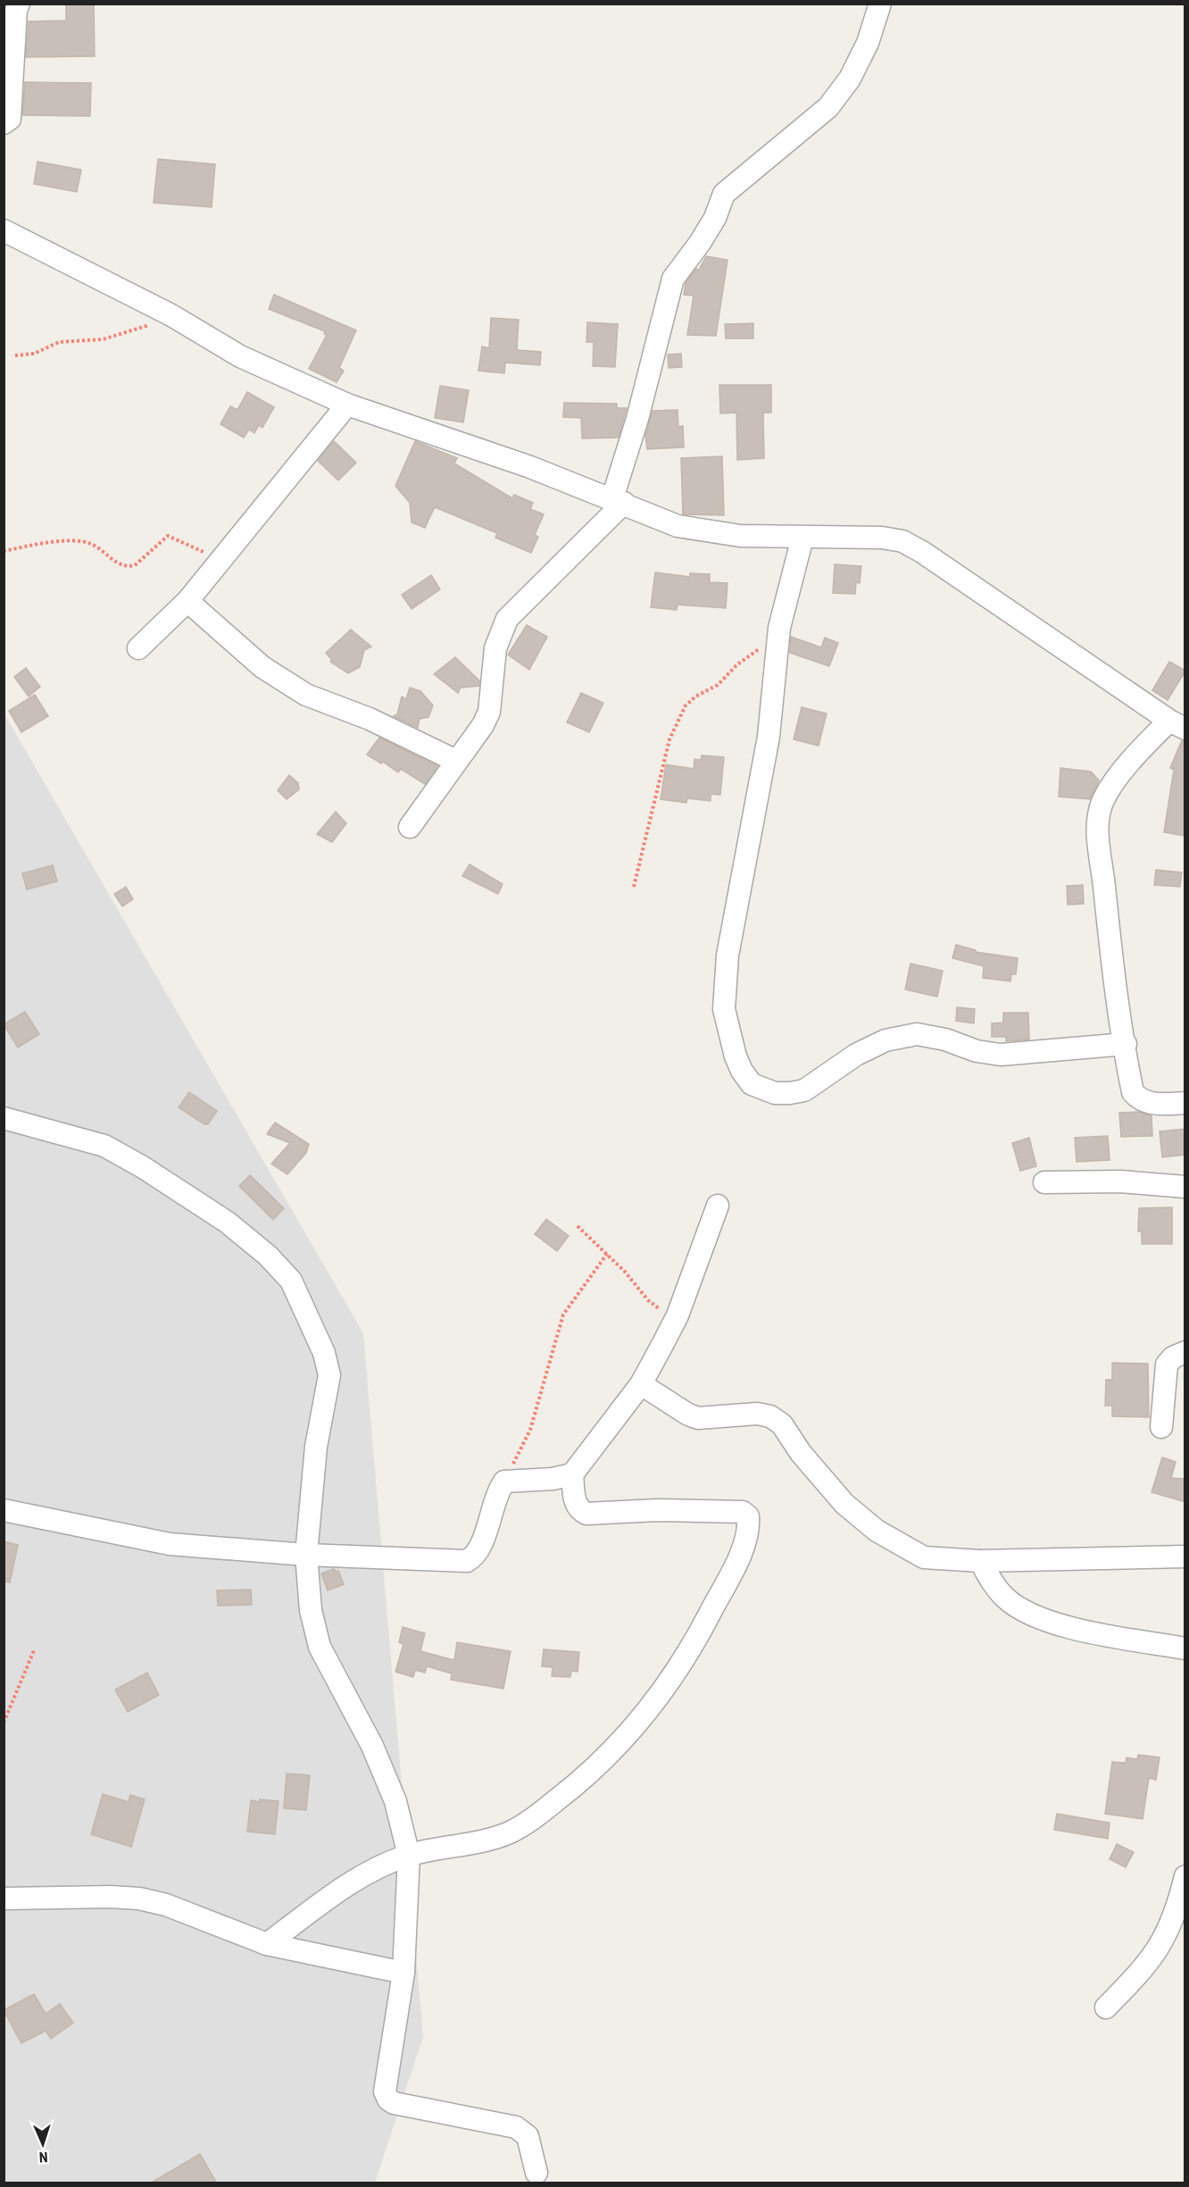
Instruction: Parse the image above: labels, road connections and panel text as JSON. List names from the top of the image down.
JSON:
{
  "north": "bottom"
}
